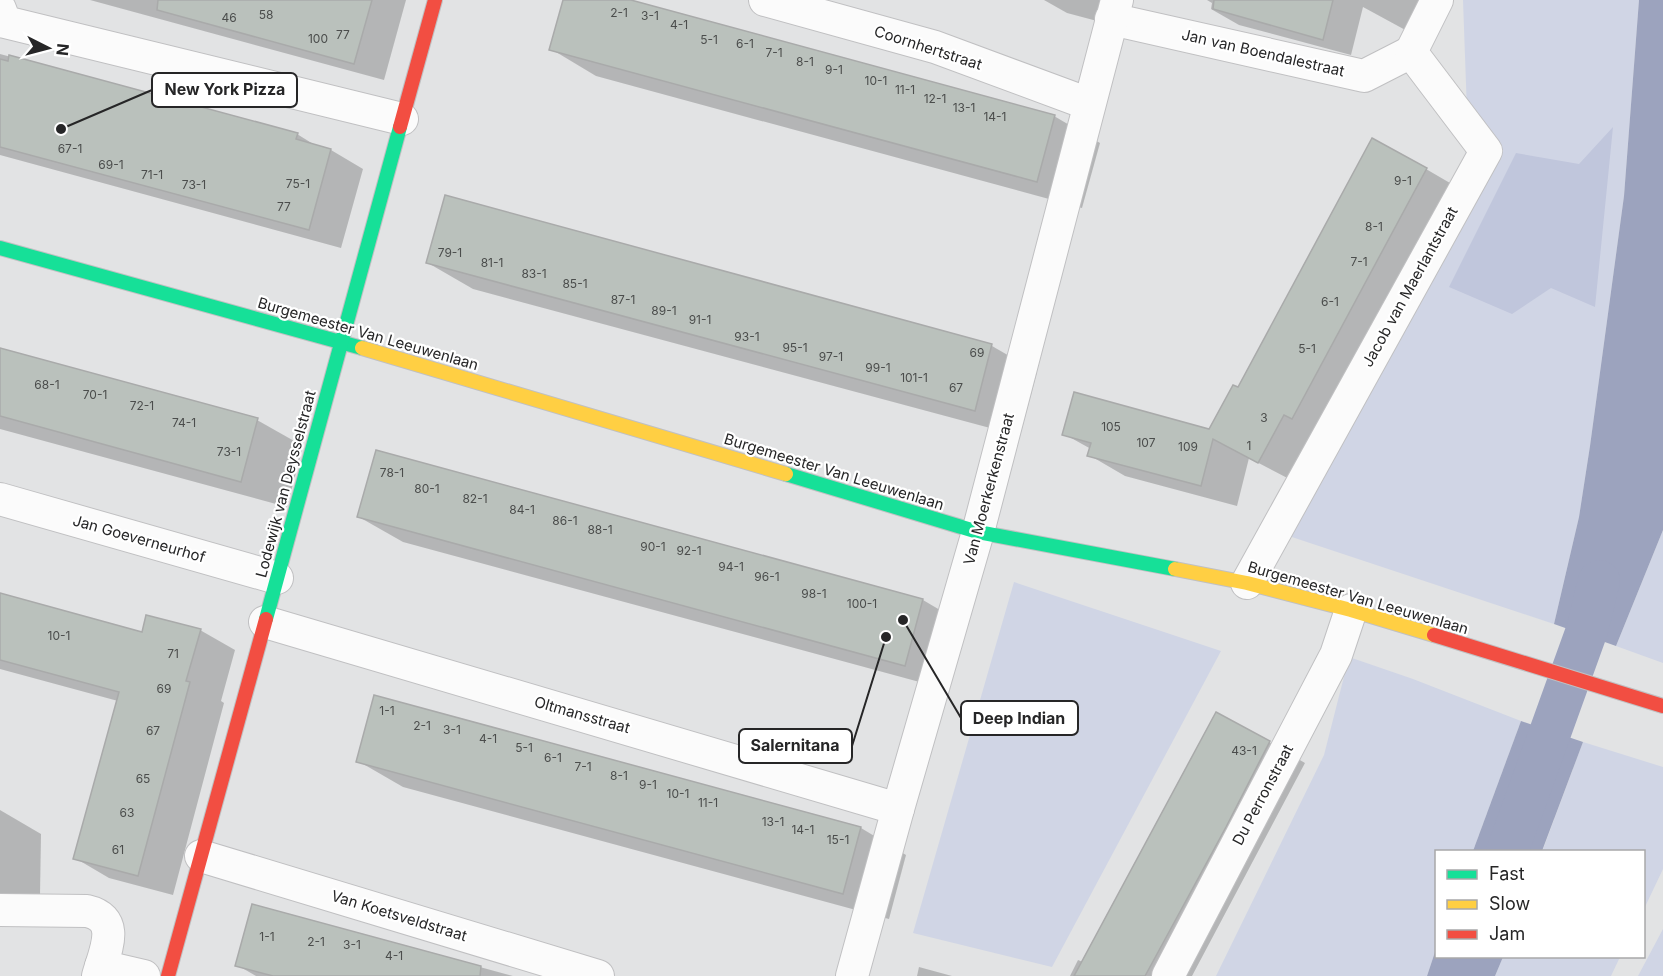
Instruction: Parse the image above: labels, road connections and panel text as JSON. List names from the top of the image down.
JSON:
{
  "streets": {
    "street": [
      "Coornhertstraat",
      "Jan van Boendalestraat",
      "Jacob van Maerlantstraat",
      "Burgemeester Van Leeuwenlaan",
      "Lodewijk van Deysselstraat",
      "Van Moerkerkenstraat",
      "Jan Goeverneurhof",
      "Oltmansstraat",
      "Du Perronstraat",
      "Van Koetsveldstraat"
    ]
  },
  "crossings": [
    ["Coornhertstraat", "Van Moerkerkenstraat"],
    ["Jan van Boendalestraat", "Jacob van Maerlantstraat"],
    ["Jan van Boendalestraat", "Van Moerkerkenstraat"],
    ["Jacob van Maerlantstraat", "Burgemeester Van Leeuwenlaan"],
    ["Burgemeester Van Leeuwenlaan", "Lodewijk van Deysselstraat"],
    ["Burgemeester Van Leeuwenlaan", "Van Moerkerkenstraat"],
    ["Burgemeester Van Leeuwenlaan", "Du Perronstraat"],
    ["Lodewijk van Deysselstraat", "Jan Goeverneurhof"],
    ["Lodewijk van Deysselstraat", "Oltmansstraat"],
    ["Lodewijk van Deysselstraat", "Van Koetsveldstraat"],
    ["Van Moerkerkenstraat", "Oltmansstraat"]
  ],
  "places": ["New York Pizza", "Deep Indian", "Salernitana"],
  "house_numbers": [
    "2-1",
    "58",
    "3-1",
    "46",
    "4-1",
    "77",
    "100",
    "5-1",
    "6-1",
    "7-1",
    "8-1",
    "9-1",
    "10-1",
    "11-1",
    "12-1",
    "13-1",
    "14-1",
    "67-1",
    "69-1",
    "71-1",
    "9-1",
    "75-1",
    "73-1",
    "77",
    "8-1",
    "79-1",
    "7-1",
    "81-1",
    "83-1",
    "85-1",
    "87-1",
    "6-1",
    "89-1",
    "91-1",
    "93-1",
    "95-1",
    "5-1",
    "69",
    "97-1",
    "99-1",
    "101-1",
    "68-1",
    "67",
    "70-1",
    "72-1",
    "3",
    "74-1",
    "105",
    "107",
    "1",
    "109",
    "73-1",
    "78-1",
    "80-1",
    "82-1",
    "84-1",
    "86-1",
    "88-1",
    "90-1",
    "92-1",
    "94-1",
    "96-1",
    "98-1",
    "100-1",
    "10-1",
    "71",
    "69",
    "1-1",
    "2-1",
    "3-1",
    "67",
    "4-1",
    "5-1",
    "43-1",
    "6-1",
    "7-1",
    "8-1",
    "65",
    "9-1",
    "10-1",
    "11-1",
    "63",
    "13-1",
    "14-1",
    "15-1",
    "61",
    "1-1",
    "2-1",
    "3-1",
    "4-1"
  ],
  "legend": ["Fast", "Slow", "Jam"],
  "north": "right"
}
